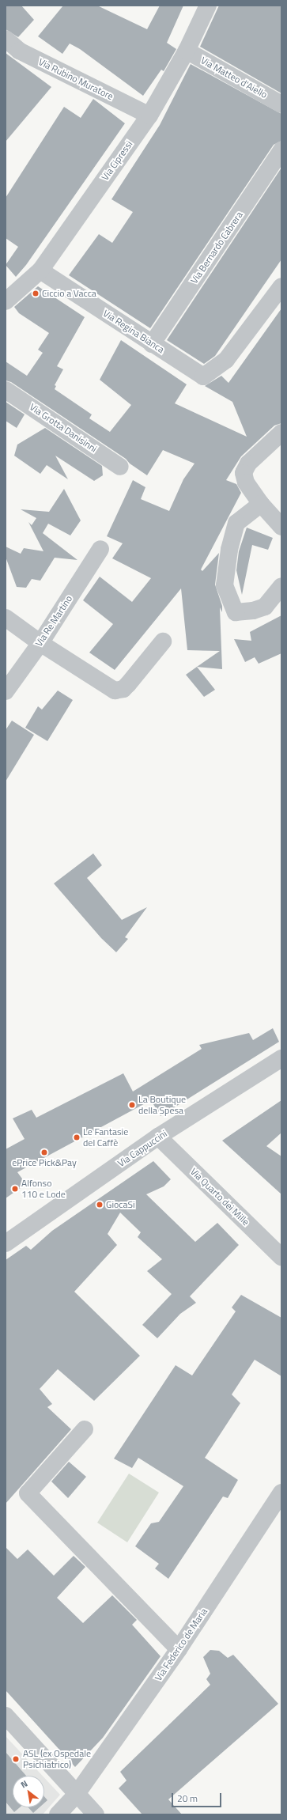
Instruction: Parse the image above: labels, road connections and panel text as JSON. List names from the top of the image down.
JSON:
{
  "streets": {
    "street": [
      "Via Matteo d'Aiello",
      "Via Rubino Muratore",
      "Via Cipressi",
      "Via Bernardo Cabrera",
      "Via Regina Bianca",
      "Via Grotta Danisinni",
      "Via Re Martino",
      "Via Cappuccini",
      "Via Quarto dei Mille",
      "Via Federico de Maria"
    ]
  },
  "crossings": [
    ["Via Matteo d'Aiello", "Via Cipressi"],
    ["Via Rubino Muratore", "Via Cipressi"],
    ["Via Cipressi", "Via Regina Bianca"],
    ["Via Bernardo Cabrera", "Via Regina Bianca"],
    ["Via Cappuccini", "Via Quarto dei Mille"]
  ],
  "places": [
    "Ciccio a Vacca",
    "La Boutique della Spesa",
    "Le Fantasie del Caffè",
    "ePrice Pick&Pay",
    "Alfonso 110 e Lode",
    "GiocaSi",
    "ASL (ex Ospedale Psichiatrico)"
  ],
  "scale_bar": "20 m",
  "north": "top left"
}
